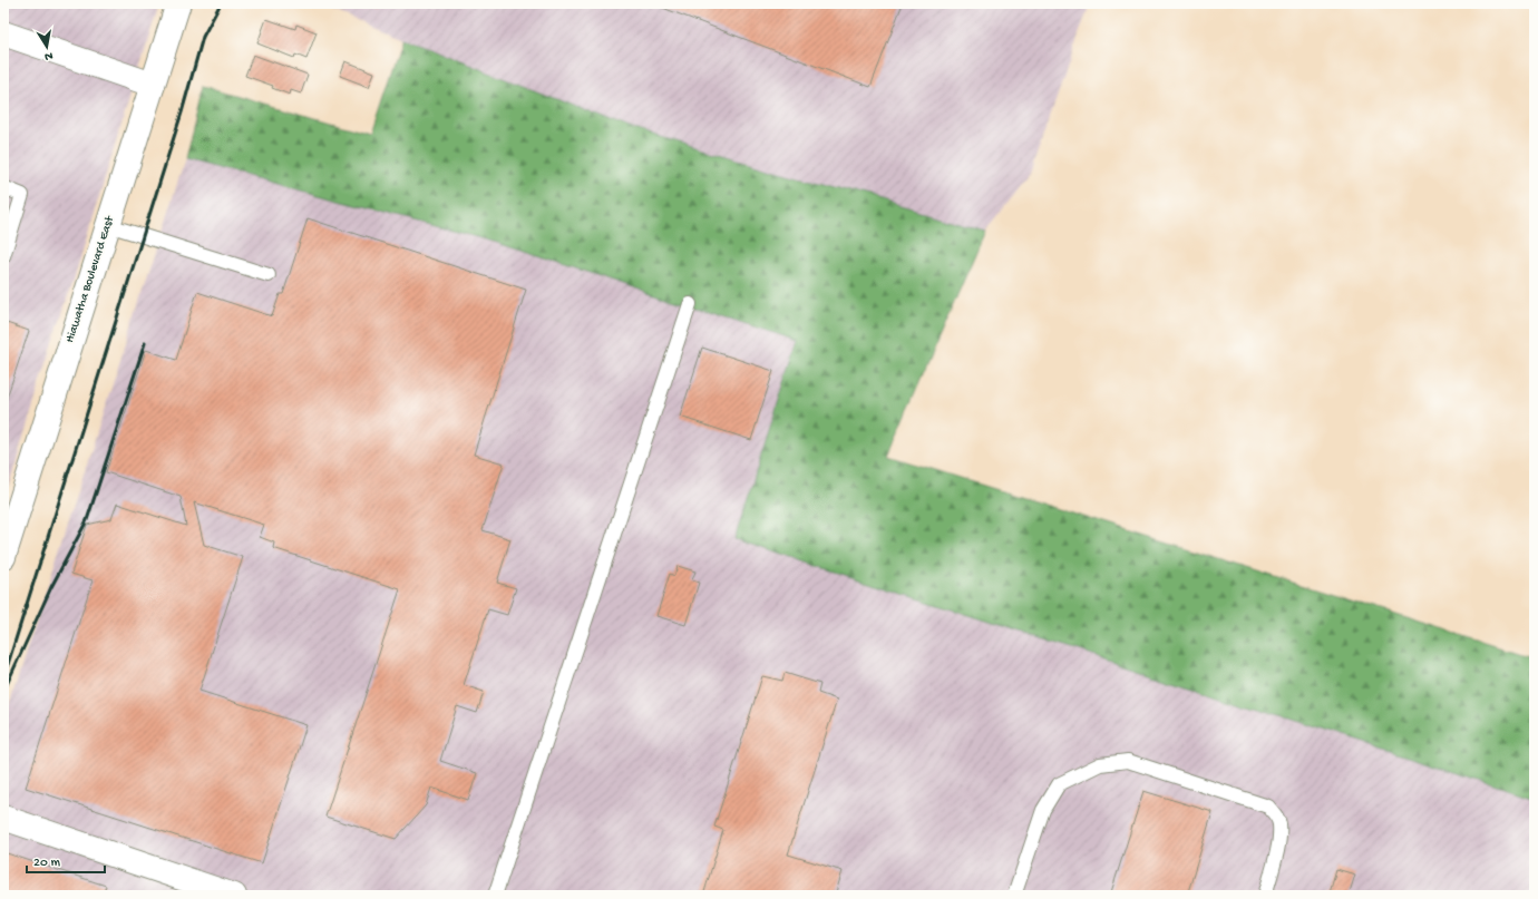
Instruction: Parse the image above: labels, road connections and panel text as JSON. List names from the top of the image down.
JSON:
{
  "streets": {
    "street": ["Hiawatha Boulevard East"]
  },
  "scale_bar": "20 m",
  "north": "bottom"
}
